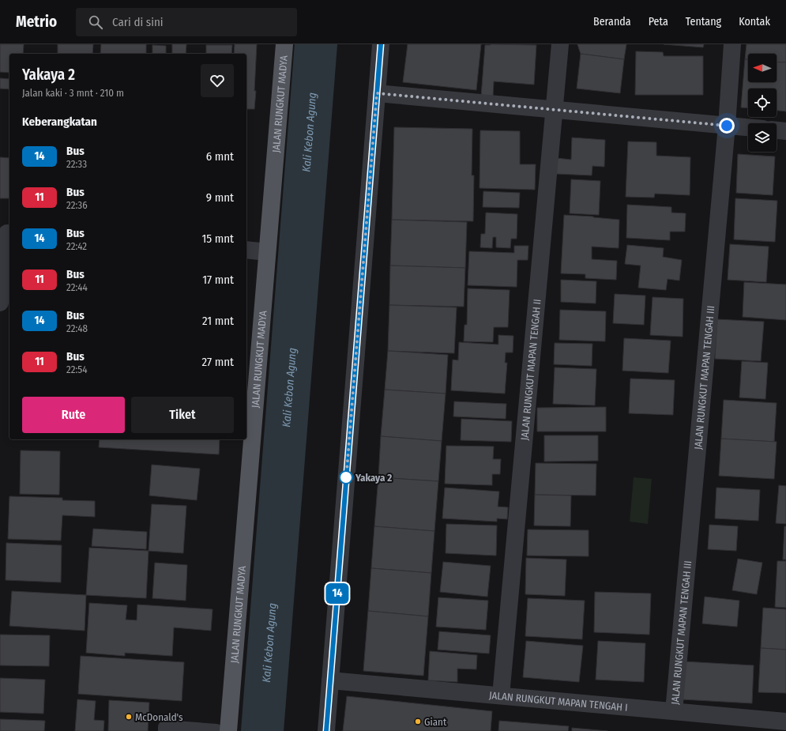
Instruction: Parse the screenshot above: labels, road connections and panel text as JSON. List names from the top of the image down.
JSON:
{
  "streets": {
    "main road": ["JALAN RUNGKUT MADYA"],
    "street": ["JALAN RUNGKUT MAPAN TENGAH II", "JALAN RUNGKUT MAPAN TENGAH III", "JALAN RUNGKUT MAPAN TENGAH I"]
  },
  "crossings": [
    ["JALAN RUNGKUT MAPAN TENGAH II", "JALAN RUNGKUT MAPAN TENGAH I"],
    ["JALAN RUNGKUT MAPAN TENGAH III", "JALAN RUNGKUT MAPAN TENGAH I"]
  ],
  "water": ["Kali Kebon Agung"],
  "places": ["Yakaya 2", "McDonald's", "Giant"],
  "lines": ["bus line 14"],
  "north": "left",
  "page": {
    "header": "Metrio",
    "search": "Cari di sini",
    "nav": [
      "Beranda",
      "Peta",
      "Tentang",
      "Kontak"
    ],
    "on_map": "14",
    "heading": [
      ["Yakaya 2", "Jalan kaki · 3 mnt · 210 m"],
      "Keberangkatan"
    ],
    "list": [
      {
        "mark": "14",
        "name": "Bus",
        "note": "22:33",
        "value": "6 mnt"
      },
      {
        "mark": "11",
        "name": "Bus",
        "note": "22:36",
        "value": "9 mnt"
      },
      {
        "mark": "14",
        "name": "Bus",
        "note": "22:42",
        "value": "15 mnt"
      },
      {
        "mark": "11",
        "name": "Bus",
        "note": "22:44",
        "value": "17 mnt"
      },
      {
        "mark": "14",
        "name": "Bus",
        "note": "22:48",
        "value": "21 mnt"
      },
      {
        "mark": "11",
        "name": "Bus",
        "note": "22:54",
        "value": "27 mnt"
      }
    ],
    "buttons": ["Rute", "Tiket"]
  }
}
